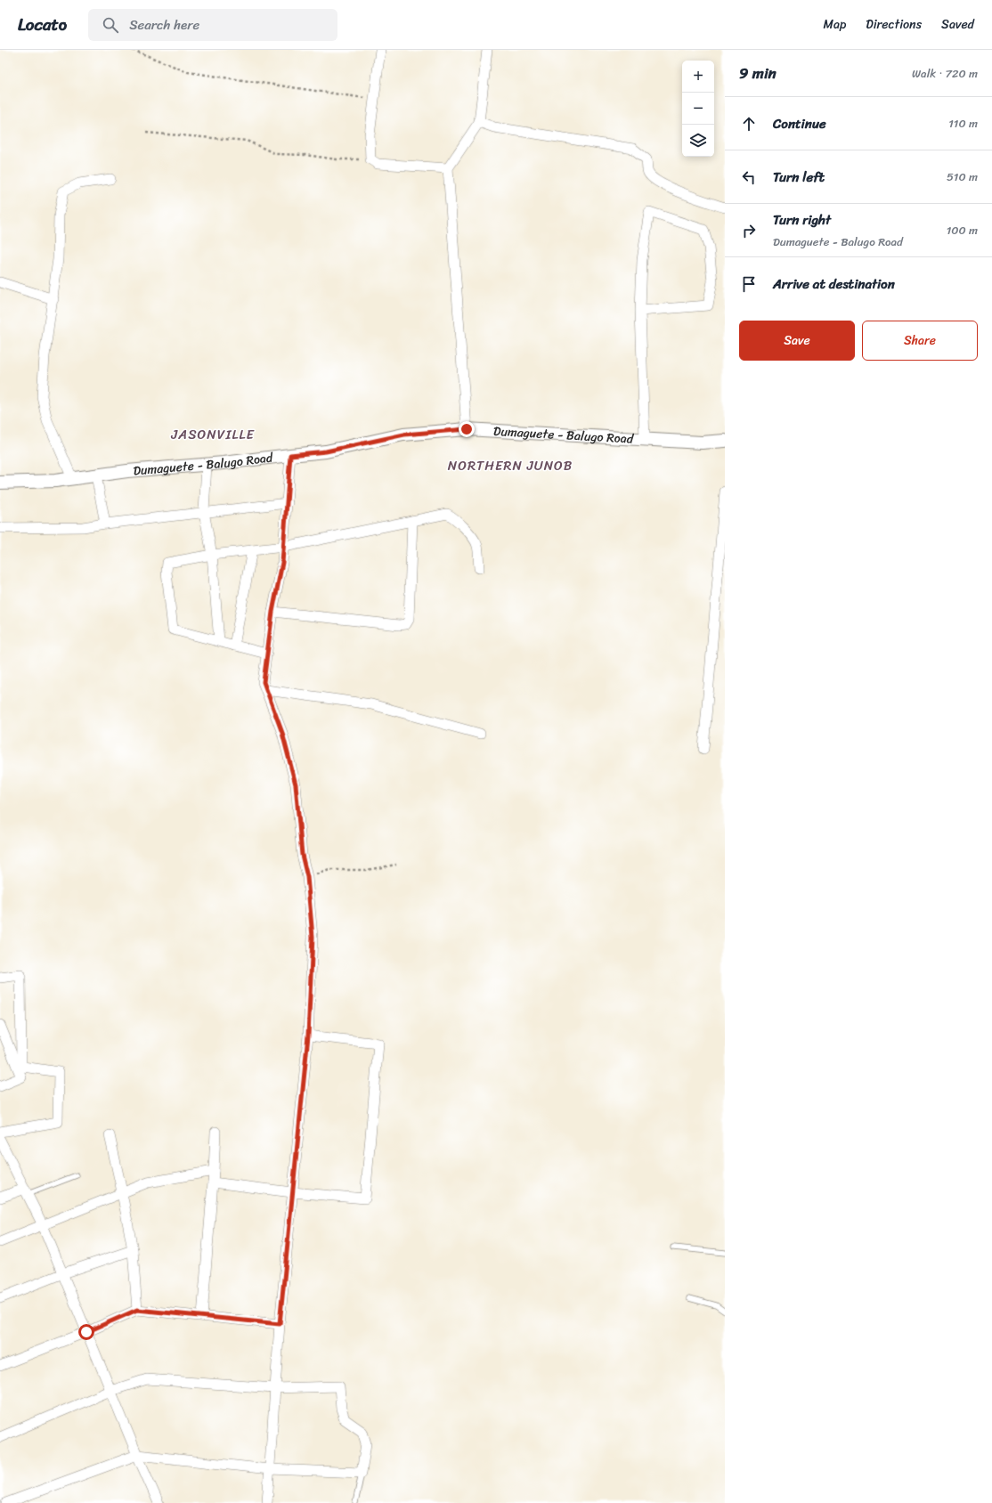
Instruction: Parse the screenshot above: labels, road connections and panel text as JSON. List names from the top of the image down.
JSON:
{
  "streets": {
    "street": ["Dumaguete - Balugo Road"]
  },
  "districts": ["JASONVILLE", "NORTHERN JUNOB"],
  "page": {
    "header": "Locato",
    "search": "Search here",
    "nav": ["Map", "Directions", "Saved"],
    "heading": ["9 min", "Walk · 720 m"],
    "map_buttons": ["+", "−"],
    "list": [
      ["Continue", "110 m"],
      ["Turn left", "510 m"],
      ["Turn right", "Dumaguete - Balugo Road", "100 m"],
      "Arrive at destination"
    ],
    "buttons": ["Save", "Share"]
  }
}
